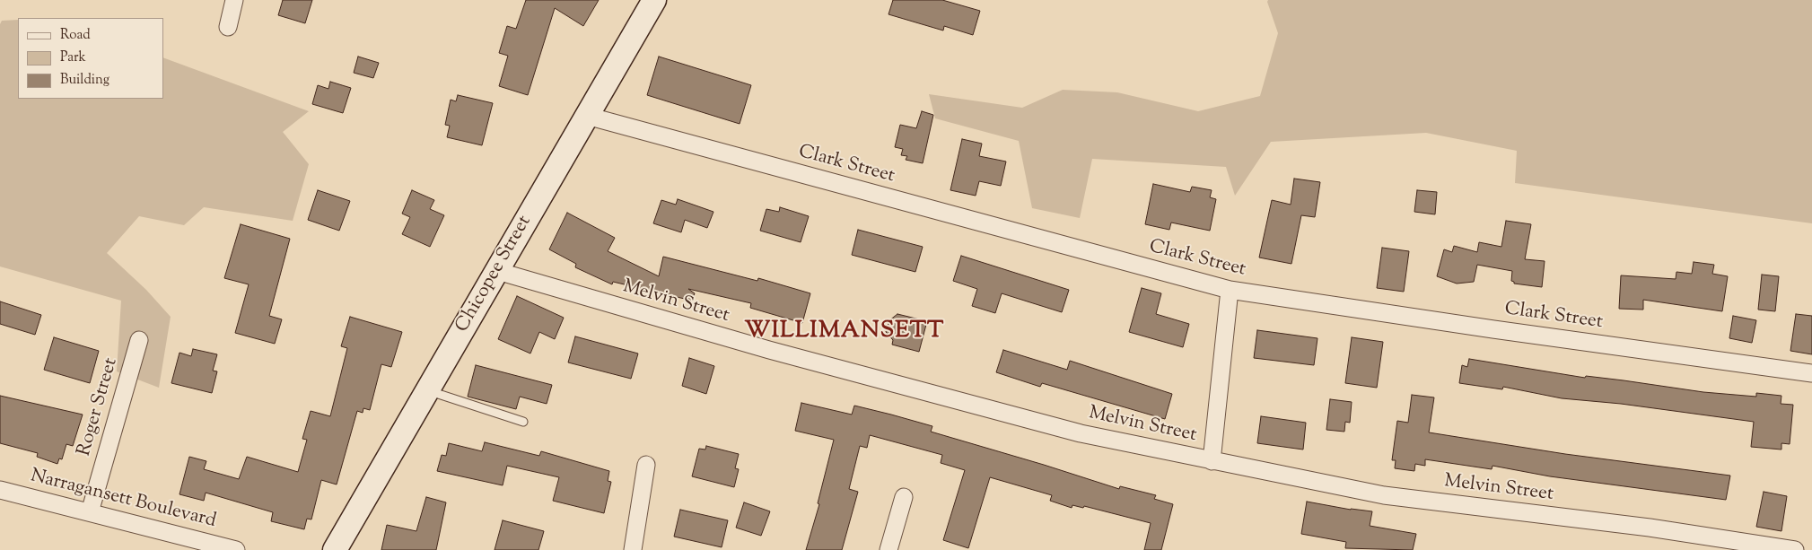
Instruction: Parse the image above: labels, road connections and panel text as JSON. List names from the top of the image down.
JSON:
{
  "streets": {
    "main road": ["Chicopee Street"],
    "street": [
      "Clark Street",
      "Melvin Street",
      "Roger Street",
      "Narragansett Boulevard"
    ]
  },
  "crossings": [
    ["Clark Street", "Chicopee Street"],
    ["Chicopee Street", "Melvin Street"],
    ["Roger Street", "Narragansett Boulevard"]
  ],
  "districts": ["WILLIMANSETT"],
  "legend": ["Road", "Park", "Building"]
}
